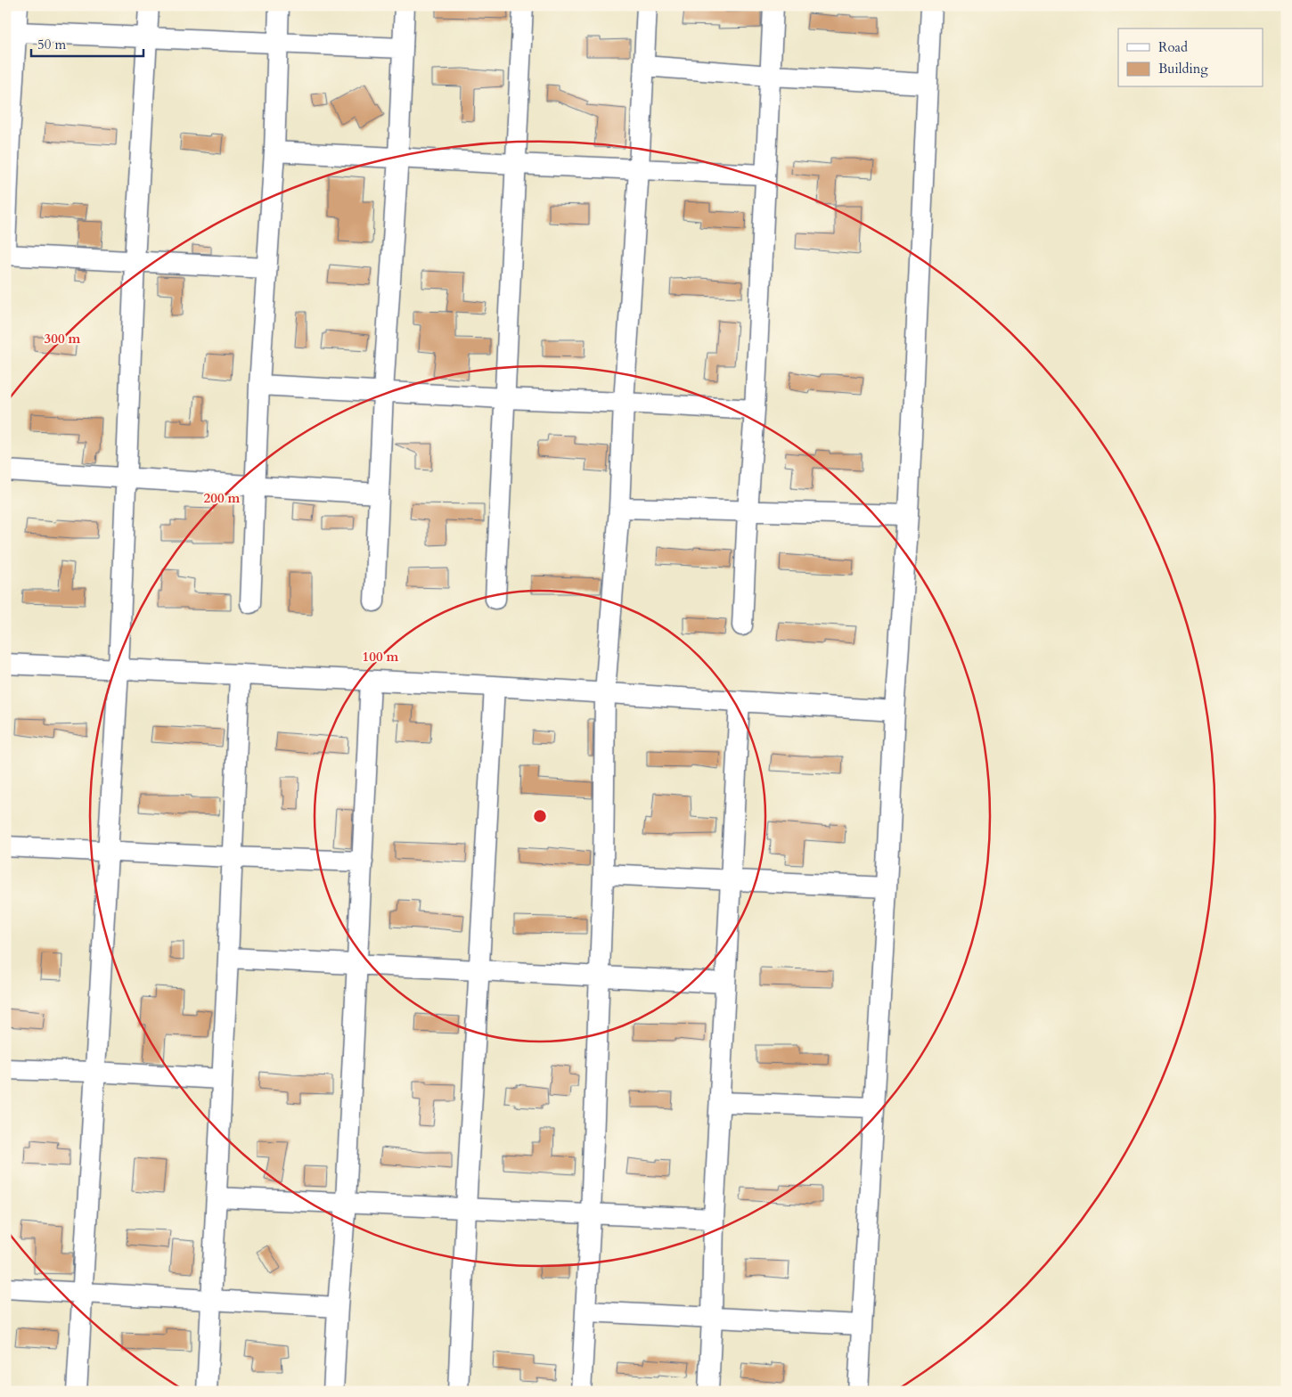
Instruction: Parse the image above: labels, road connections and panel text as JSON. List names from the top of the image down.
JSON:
{
  "legend": ["Road", "Building"],
  "scale_bar": "50 m",
  "rings": ["300 m", "200 m", "100 m"]
}
